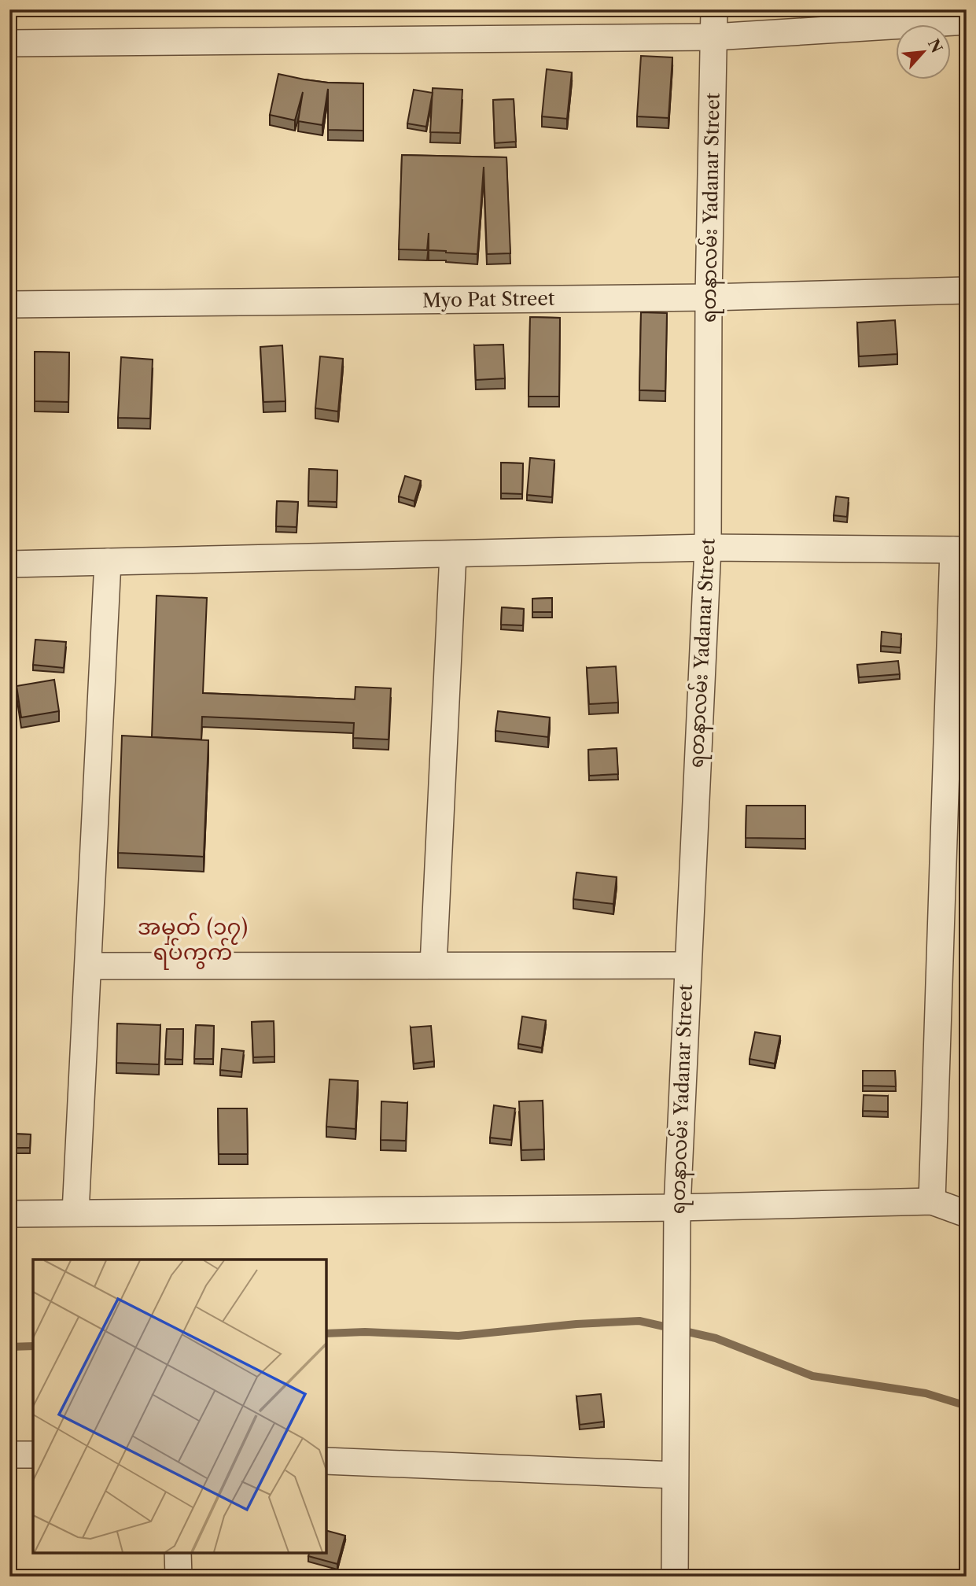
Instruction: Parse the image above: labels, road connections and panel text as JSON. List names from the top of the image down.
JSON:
{
  "streets": {
    "street": ["ရတနာလမ်း Yadanar Street", "Myo Pat Street"]
  },
  "crossings": [
    ["ရတနာလမ်း Yadanar Street", "Myo Pat Street"]
  ],
  "districts": ["အမှတ် (၁၇) ရပ်ကွက်"],
  "north": "top right"
}
